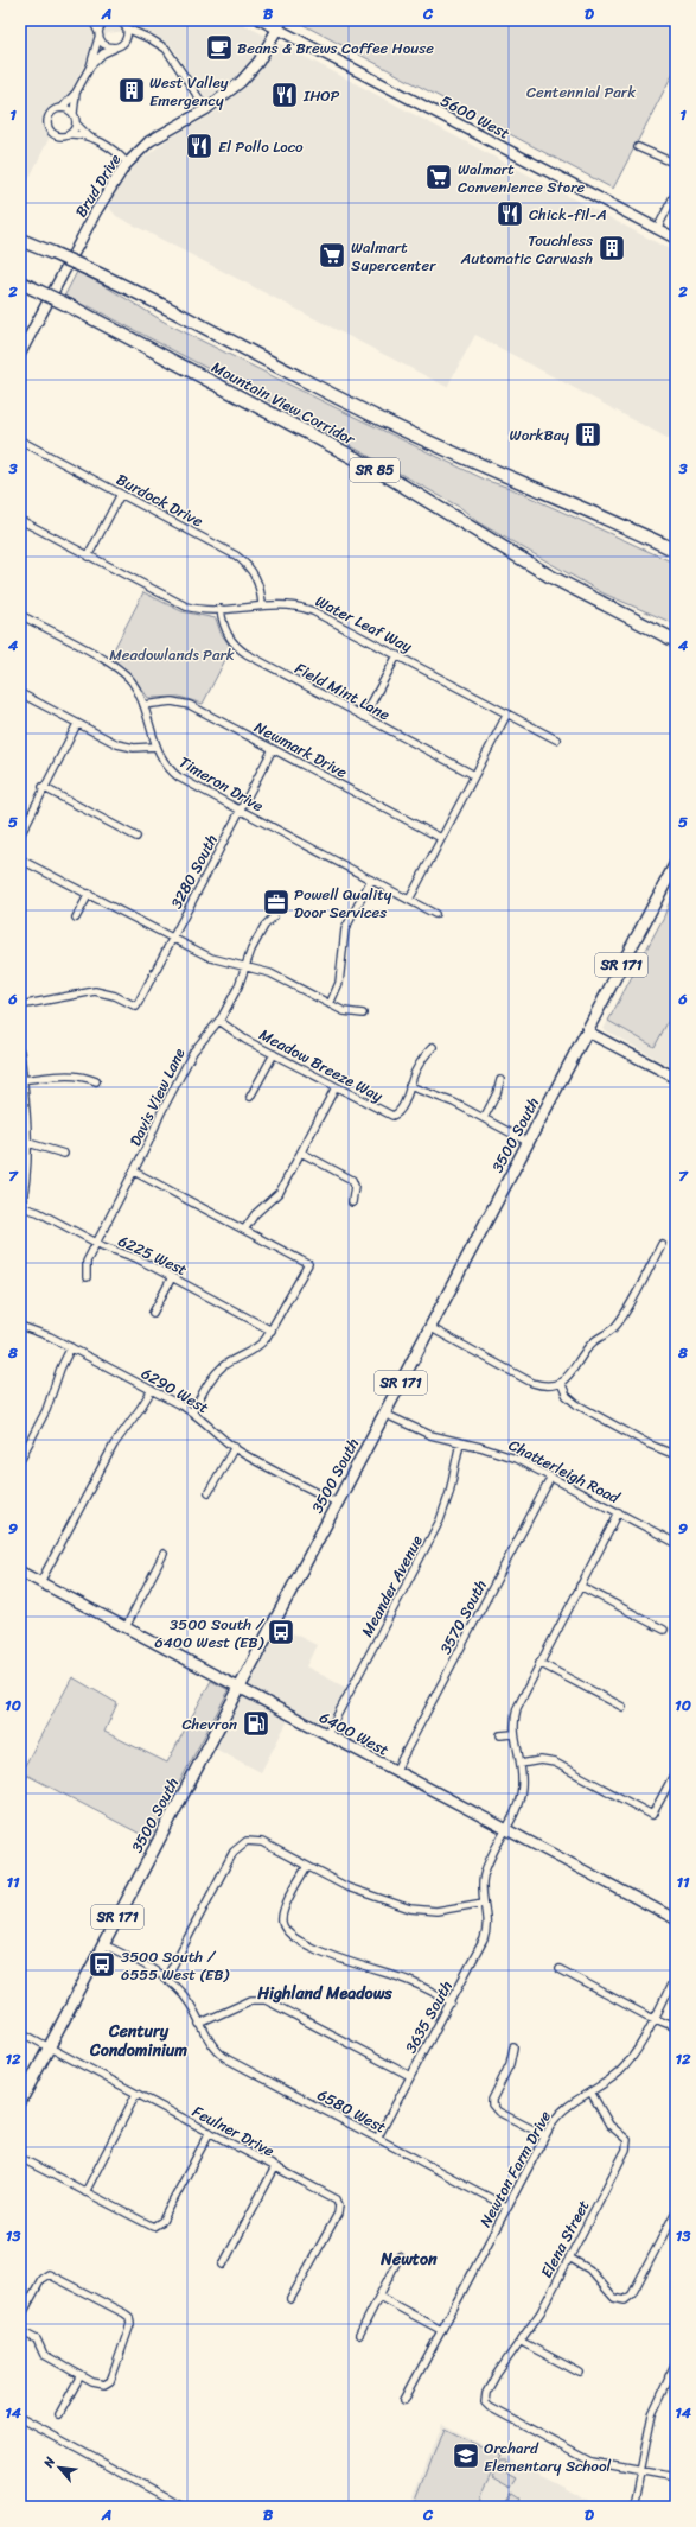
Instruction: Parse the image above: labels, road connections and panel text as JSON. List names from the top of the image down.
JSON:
{
  "streets": {
    "highway": ["Mountain View Corridor", "SR 85"],
    "main road": [
      "5600 West",
      "Brud Drive",
      "SR 171",
      "3500 South",
      "6400 West"
    ],
    "street": [
      "Burdock Drive",
      "Water Leaf Way",
      "Field Mint Lane",
      "Newmark Drive",
      "Timeron Drive",
      "3280 South",
      "Meadow Breeze Way",
      "Davis View Lane",
      "6225 West",
      "6290 West",
      "Chatterleigh Road",
      "Meander Avenue",
      "3570 South",
      "3635 South",
      "6580 West",
      "Feulner Drive",
      "Newton Farm Drive",
      "Elena Street"
    ]
  },
  "crossings": [
    ["5600 West", "Brud Drive"],
    ["Burdock Drive", "Water Leaf Way"],
    ["Water Leaf Way", "Field Mint Lane"],
    ["Newmark Drive", "Timeron Drive"],
    ["Newmark Drive", "3280 South"],
    ["Timeron Drive", "3280 South"],
    ["Meadow Breeze Way", "Davis View Lane"],
    ["Davis View Lane", "6225 West"],
    ["3500 South", "6290 West"],
    ["3500 South", "Chatterleigh Road"],
    ["3500 South", "6400 West"],
    ["3500 South", "6580 West"],
    ["3500 South", "Feulner Drive"],
    ["Chatterleigh Road", "Meander Avenue"],
    ["Chatterleigh Road", "3570 South"],
    ["Meander Avenue", "6400 West"],
    ["3570 South", "6400 West"],
    ["6400 West", "3635 South"],
    ["3635 South", "6580 West"],
    ["6580 West", "Newton Farm Drive"],
    ["Newton Farm Drive", "Elena Street"]
  ],
  "districts": ["Highland Meadows", "Century Condominium", "Newton"],
  "parks": ["Centennial Park", "Meadowlands Park"],
  "places": {
    "cafe": ["Beans & Brews Coffee House"],
    "building": ["West Valley Emergency", "Touchless Automatic Carwash", "WorkBay"],
    "restaurant": ["IHOP", "El Pollo Loco", "Chick-fil-A"],
    "supermarket": ["Walmart Convenience Store", "Walmart Supercenter"],
    "office": ["Powell Quality Door Services"],
    "bus stop": ["3500 South / 6400 West (EB)", "3500 South / 6555 West (EB)"],
    "fuel station": ["Chevron"],
    "school or university": ["Orchard Elementary School"]
  },
  "north": "top left",
  "grid": {
    "columns": [
      "A",
      "B",
      "C",
      "D"
    ],
    "rows": [
      "1",
      "2",
      "3",
      "4",
      "5",
      "6",
      "7",
      "8",
      "9",
      "10",
      "11",
      "12",
      "13",
      "14"
    ]
  }
}
